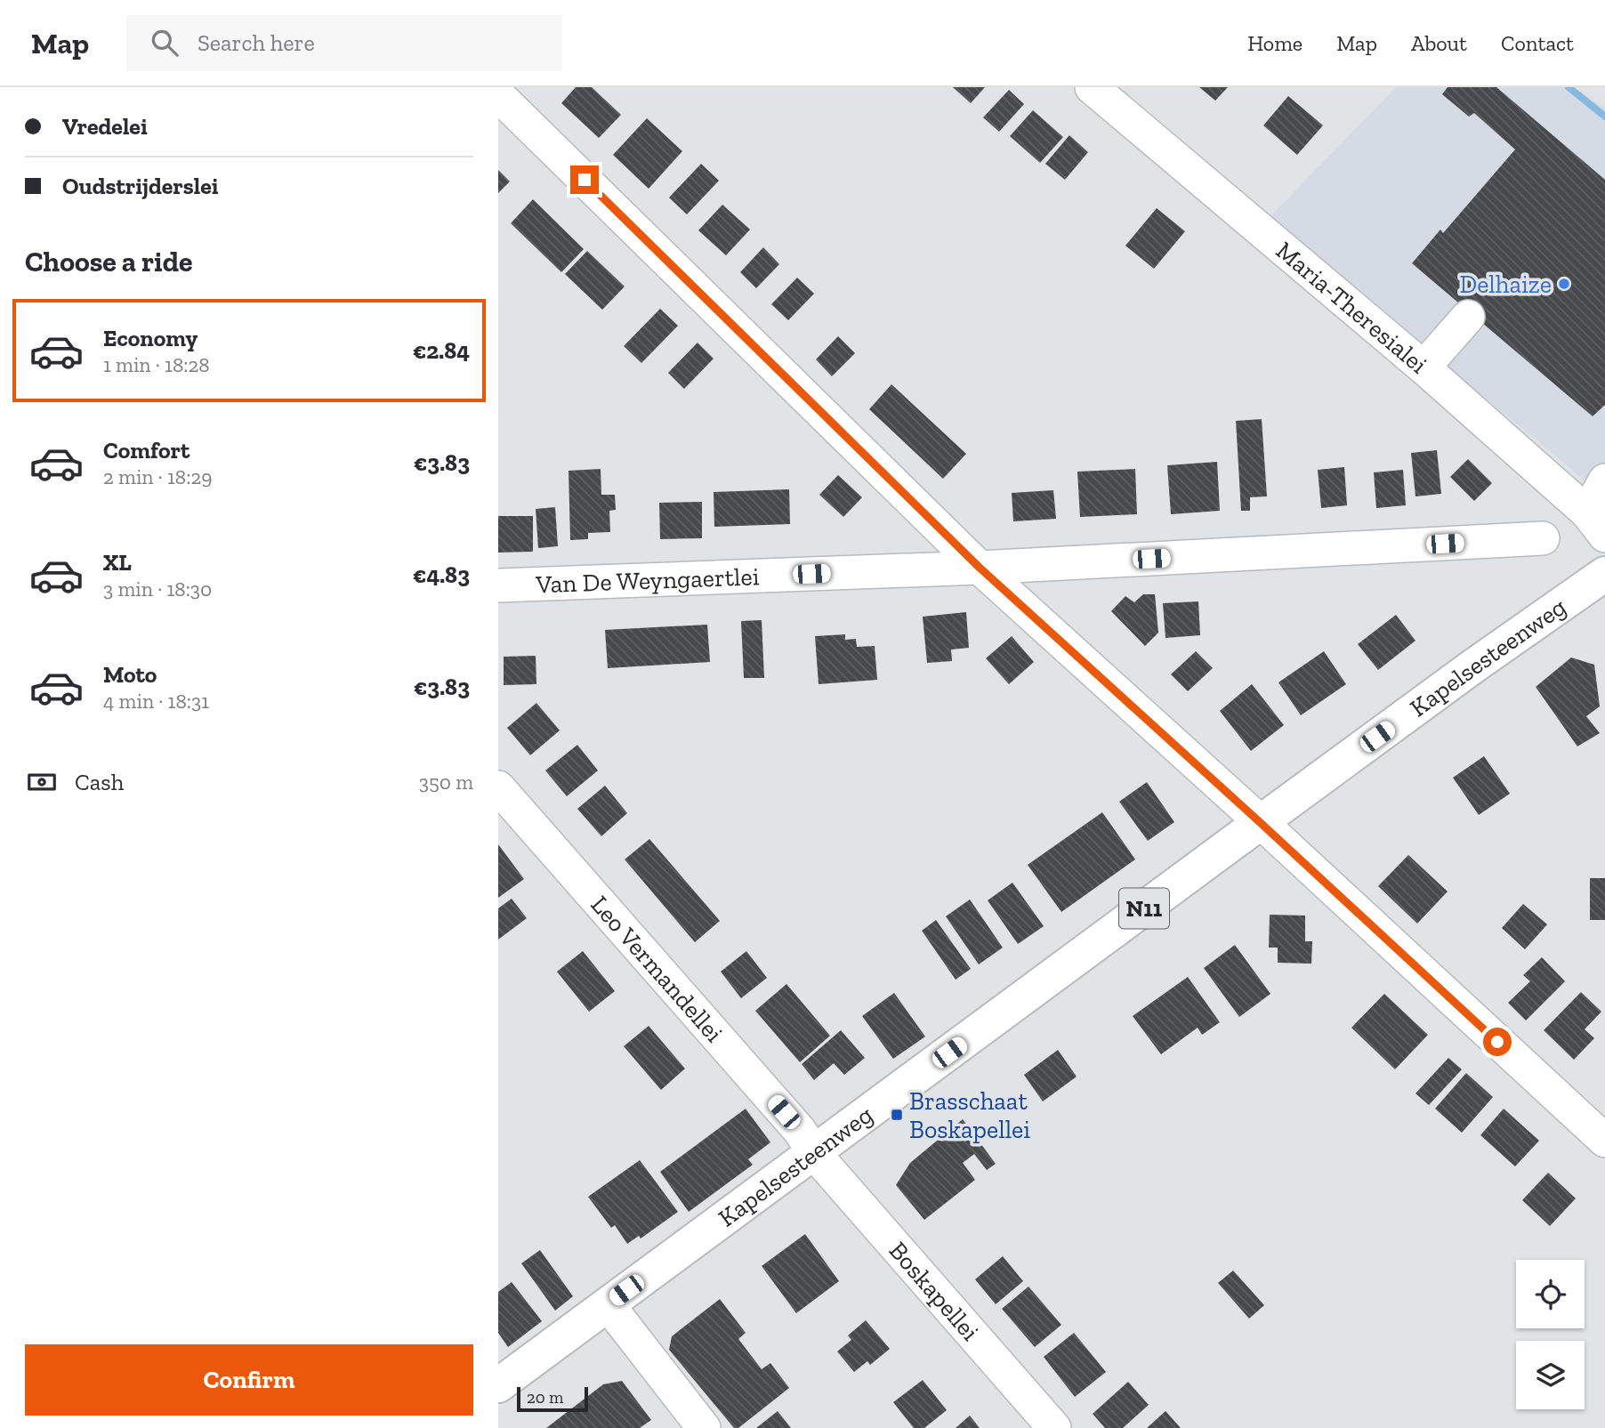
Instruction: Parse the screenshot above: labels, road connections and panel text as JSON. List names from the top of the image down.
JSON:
{
  "streets": {
    "main road": ["Kapelsesteenweg", "N11"],
    "street": [
      "Maria-Theresialei",
      "Van De Weyngaertlei",
      "Leo Vermandellei",
      "Boskapellei"
    ]
  },
  "crossings": [
    ["Kapelsesteenweg", "Leo Vermandellei"],
    ["Kapelsesteenweg", "Boskapellei"],
    ["Leo Vermandellei", "Boskapellei"]
  ],
  "places": {
    "other": ["Delhaize"],
    "transit": ["Brasschaat Boskapellei"]
  },
  "scale_bar": "20 m",
  "page": {
    "header": "Map",
    "search": "Search here",
    "nav": [
      "Home",
      "Map",
      "About",
      "Contact"
    ],
    "banner": ["Vredelei", "Oudstrijderslei"],
    "heading": "Choose a ride",
    "list": [
      {
        "name": "Economy",
        "note": "1 min · 18:28",
        "value": "€2.84"
      },
      {
        "name": "Comfort",
        "note": "2 min · 18:29",
        "value": "€3.83"
      },
      {
        "name": "XL",
        "note": "3 min · 18:30",
        "value": "€4.83"
      },
      {
        "name": "Moto",
        "note": "4 min · 18:31",
        "value": "€3.83"
      }
    ],
    "pay": ["Cash", "350 m"],
    "buttons": "Confirm",
    "scale": "20 m"
  }
}
